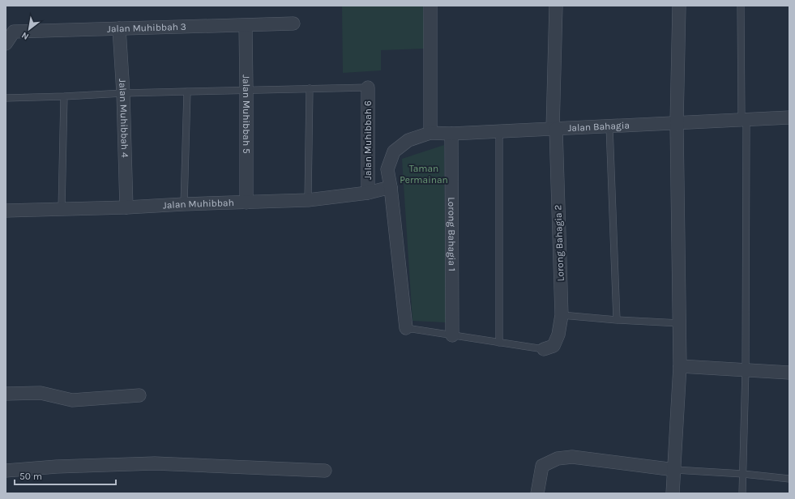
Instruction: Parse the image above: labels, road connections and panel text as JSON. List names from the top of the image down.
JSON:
{
  "streets": {
    "street": [
      "Jalan Muhibbah 3",
      "Jalan Muhibbah 5",
      "Jalan Muhibbah 4",
      "Jalan Bahagia",
      "Jalan Muhibbah 6",
      "Jalan Muhibbah",
      "Lorong Bahagia 1",
      "Lorong Bahagia 2"
    ]
  },
  "crossings": [
    ["Jalan Muhibbah 3", "Jalan Muhibbah 5"],
    ["Jalan Muhibbah 3", "Jalan Muhibbah 4"],
    ["Jalan Muhibbah 5", "Jalan Muhibbah"],
    ["Jalan Muhibbah 4", "Jalan Muhibbah"],
    ["Jalan Bahagia", "Jalan Muhibbah"],
    ["Jalan Bahagia", "Lorong Bahagia 1"],
    ["Jalan Bahagia", "Lorong Bahagia 2"],
    ["Jalan Muhibbah 6", "Jalan Muhibbah"]
  ],
  "parks": ["Taman Permainan"],
  "scale_bar": "50 m",
  "north": "bottom left"
}
